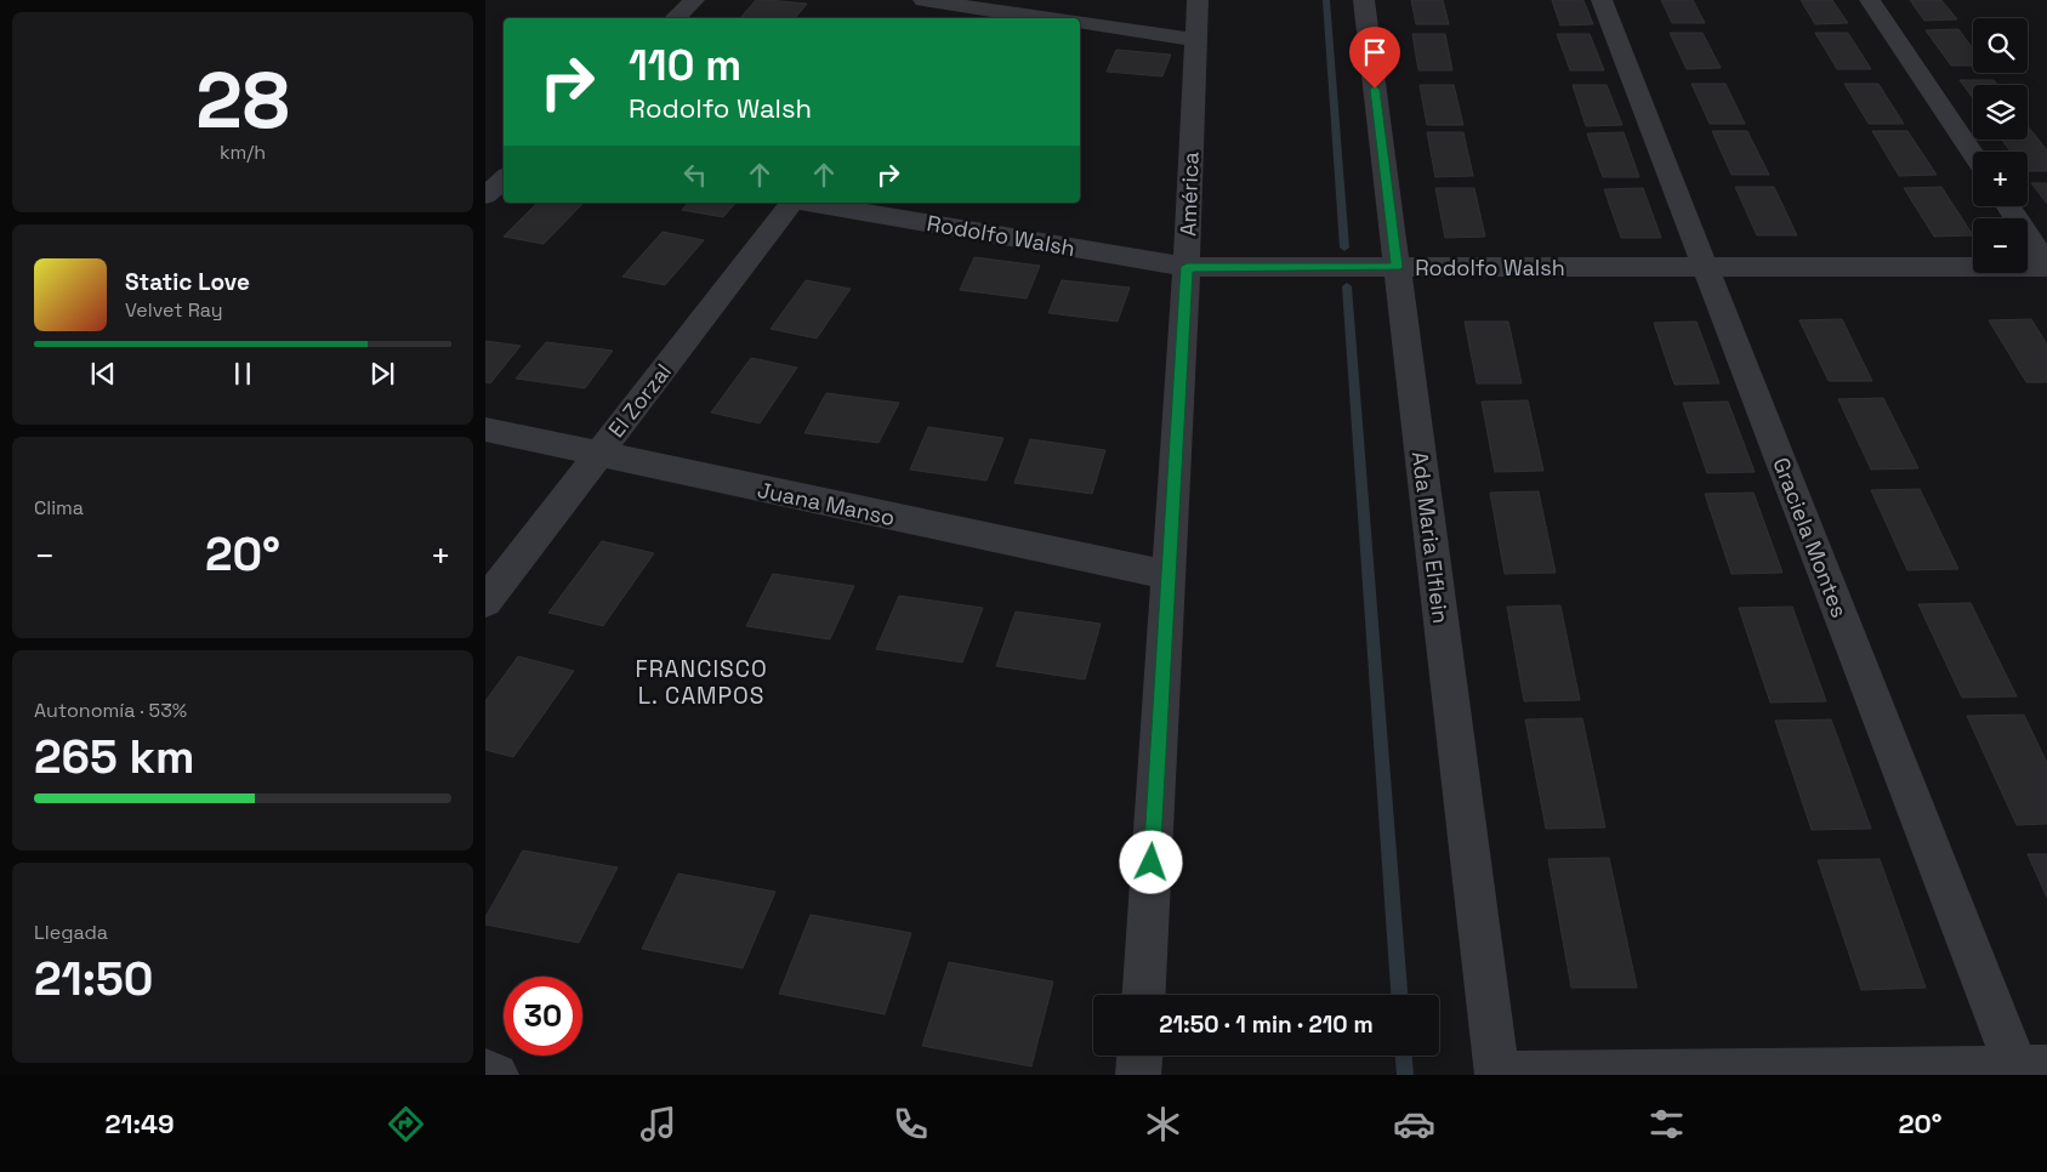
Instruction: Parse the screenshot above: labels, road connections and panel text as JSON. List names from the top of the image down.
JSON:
{
  "streets": {
    "street": [
      "América",
      "Rodolfo Walsh",
      "El Zorzal",
      "Juana Manso",
      "Ada Maria Elflein",
      "Graciela Montes"
    ]
  },
  "crossings": [
    ["América", "Rodolfo Walsh"],
    ["América", "Juana Manso"],
    ["Rodolfo Walsh", "Ada Maria Elflein"],
    ["Rodolfo Walsh", "Graciela Montes"],
    ["El Zorzal", "Juana Manso"]
  ],
  "districts": ["FRANCISCO L. CAMPOS"],
  "page": {
    "tile": [
      ["28", "km/h"],
      "Clima",
      ["Autonomía · 53%", "265 km"],
      ["Llegada", "21:50"]
    ],
    "map_buttons": ["+", "−"],
    "turn": ["110 m", "Rodolfo Walsh"],
    "song": ["Static Love", "Velvet Ray"],
    "heat": ["−", "20°", "+"],
    "limit": "30",
    "trip": "21:50 · 1 min · 210 m",
    "tabs": ["21:49", "20°"]
  }
}
